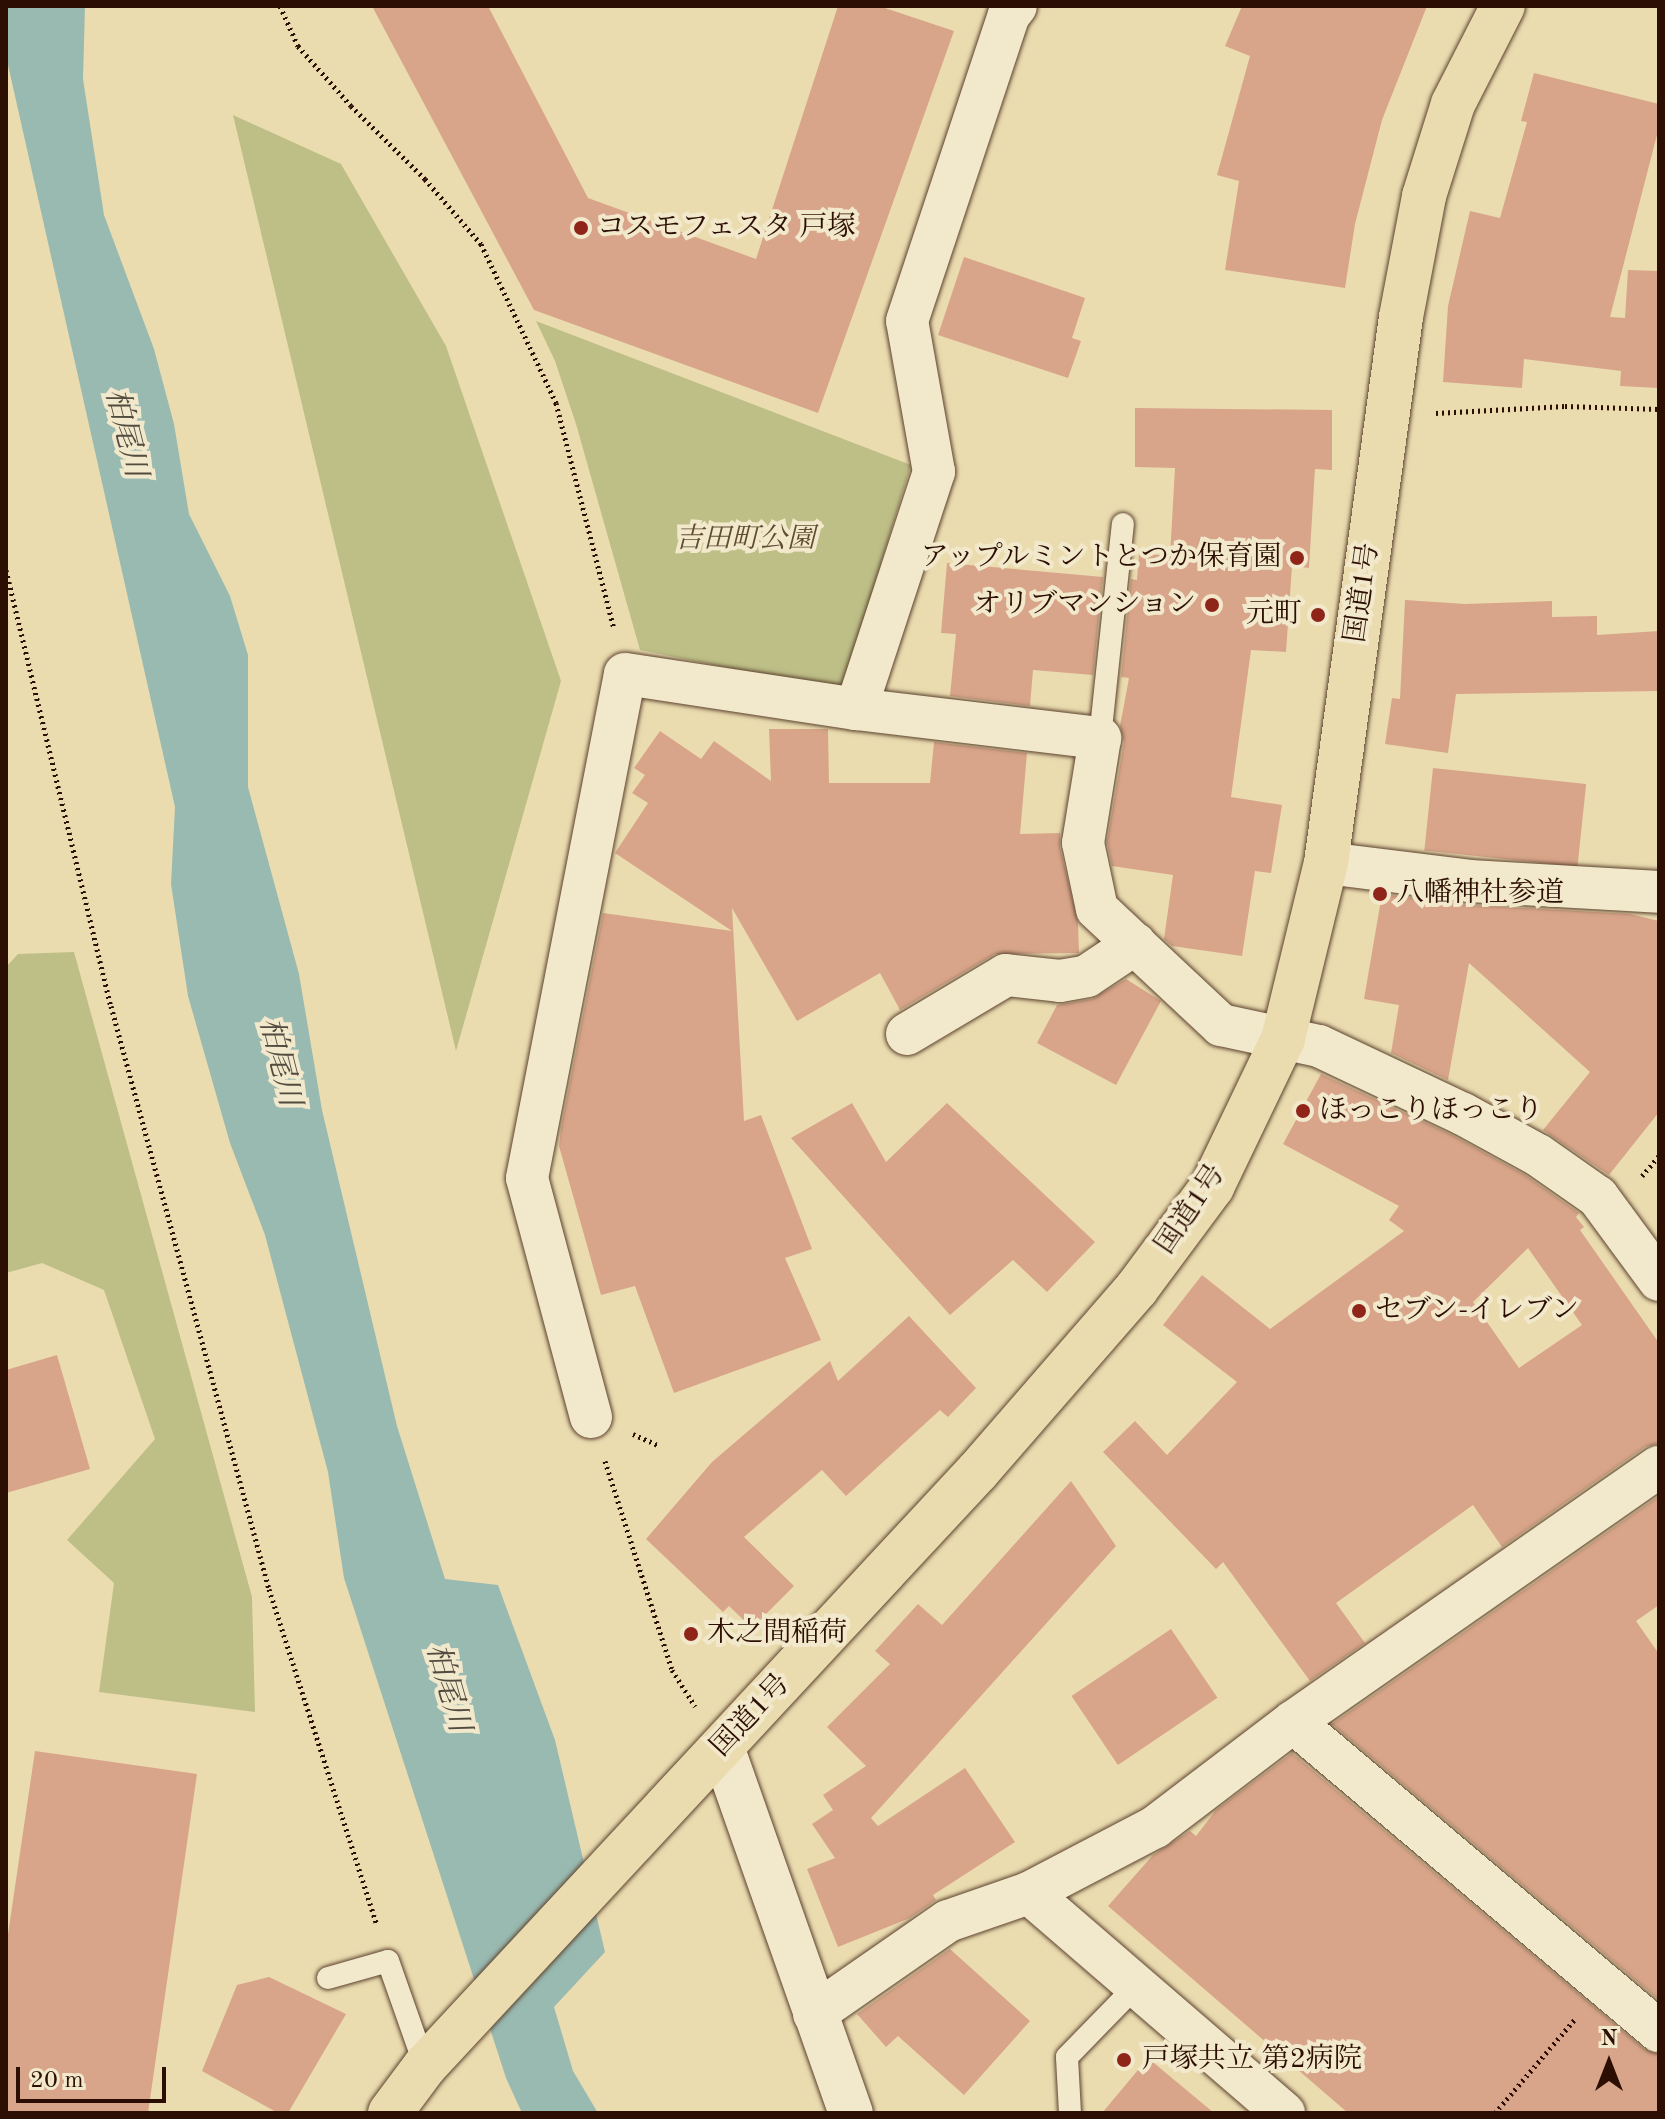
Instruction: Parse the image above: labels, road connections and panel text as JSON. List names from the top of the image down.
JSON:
{
  "streets": {
    "highway": ["国道1号"]
  },
  "water": ["柏尾川"],
  "parks": ["吉田町公園"],
  "places": [
    "コスモフェスタ 戸塚",
    "アップルミントとつか保育園",
    "オリブマンション",
    "元町",
    "八幡神社参道",
    "ほっこりほっこり",
    "セブン-イレブン",
    "木之間稲荷",
    "戸塚共立 第2病院"
  ],
  "scale_bar": "20 m",
  "north": "top"
}
